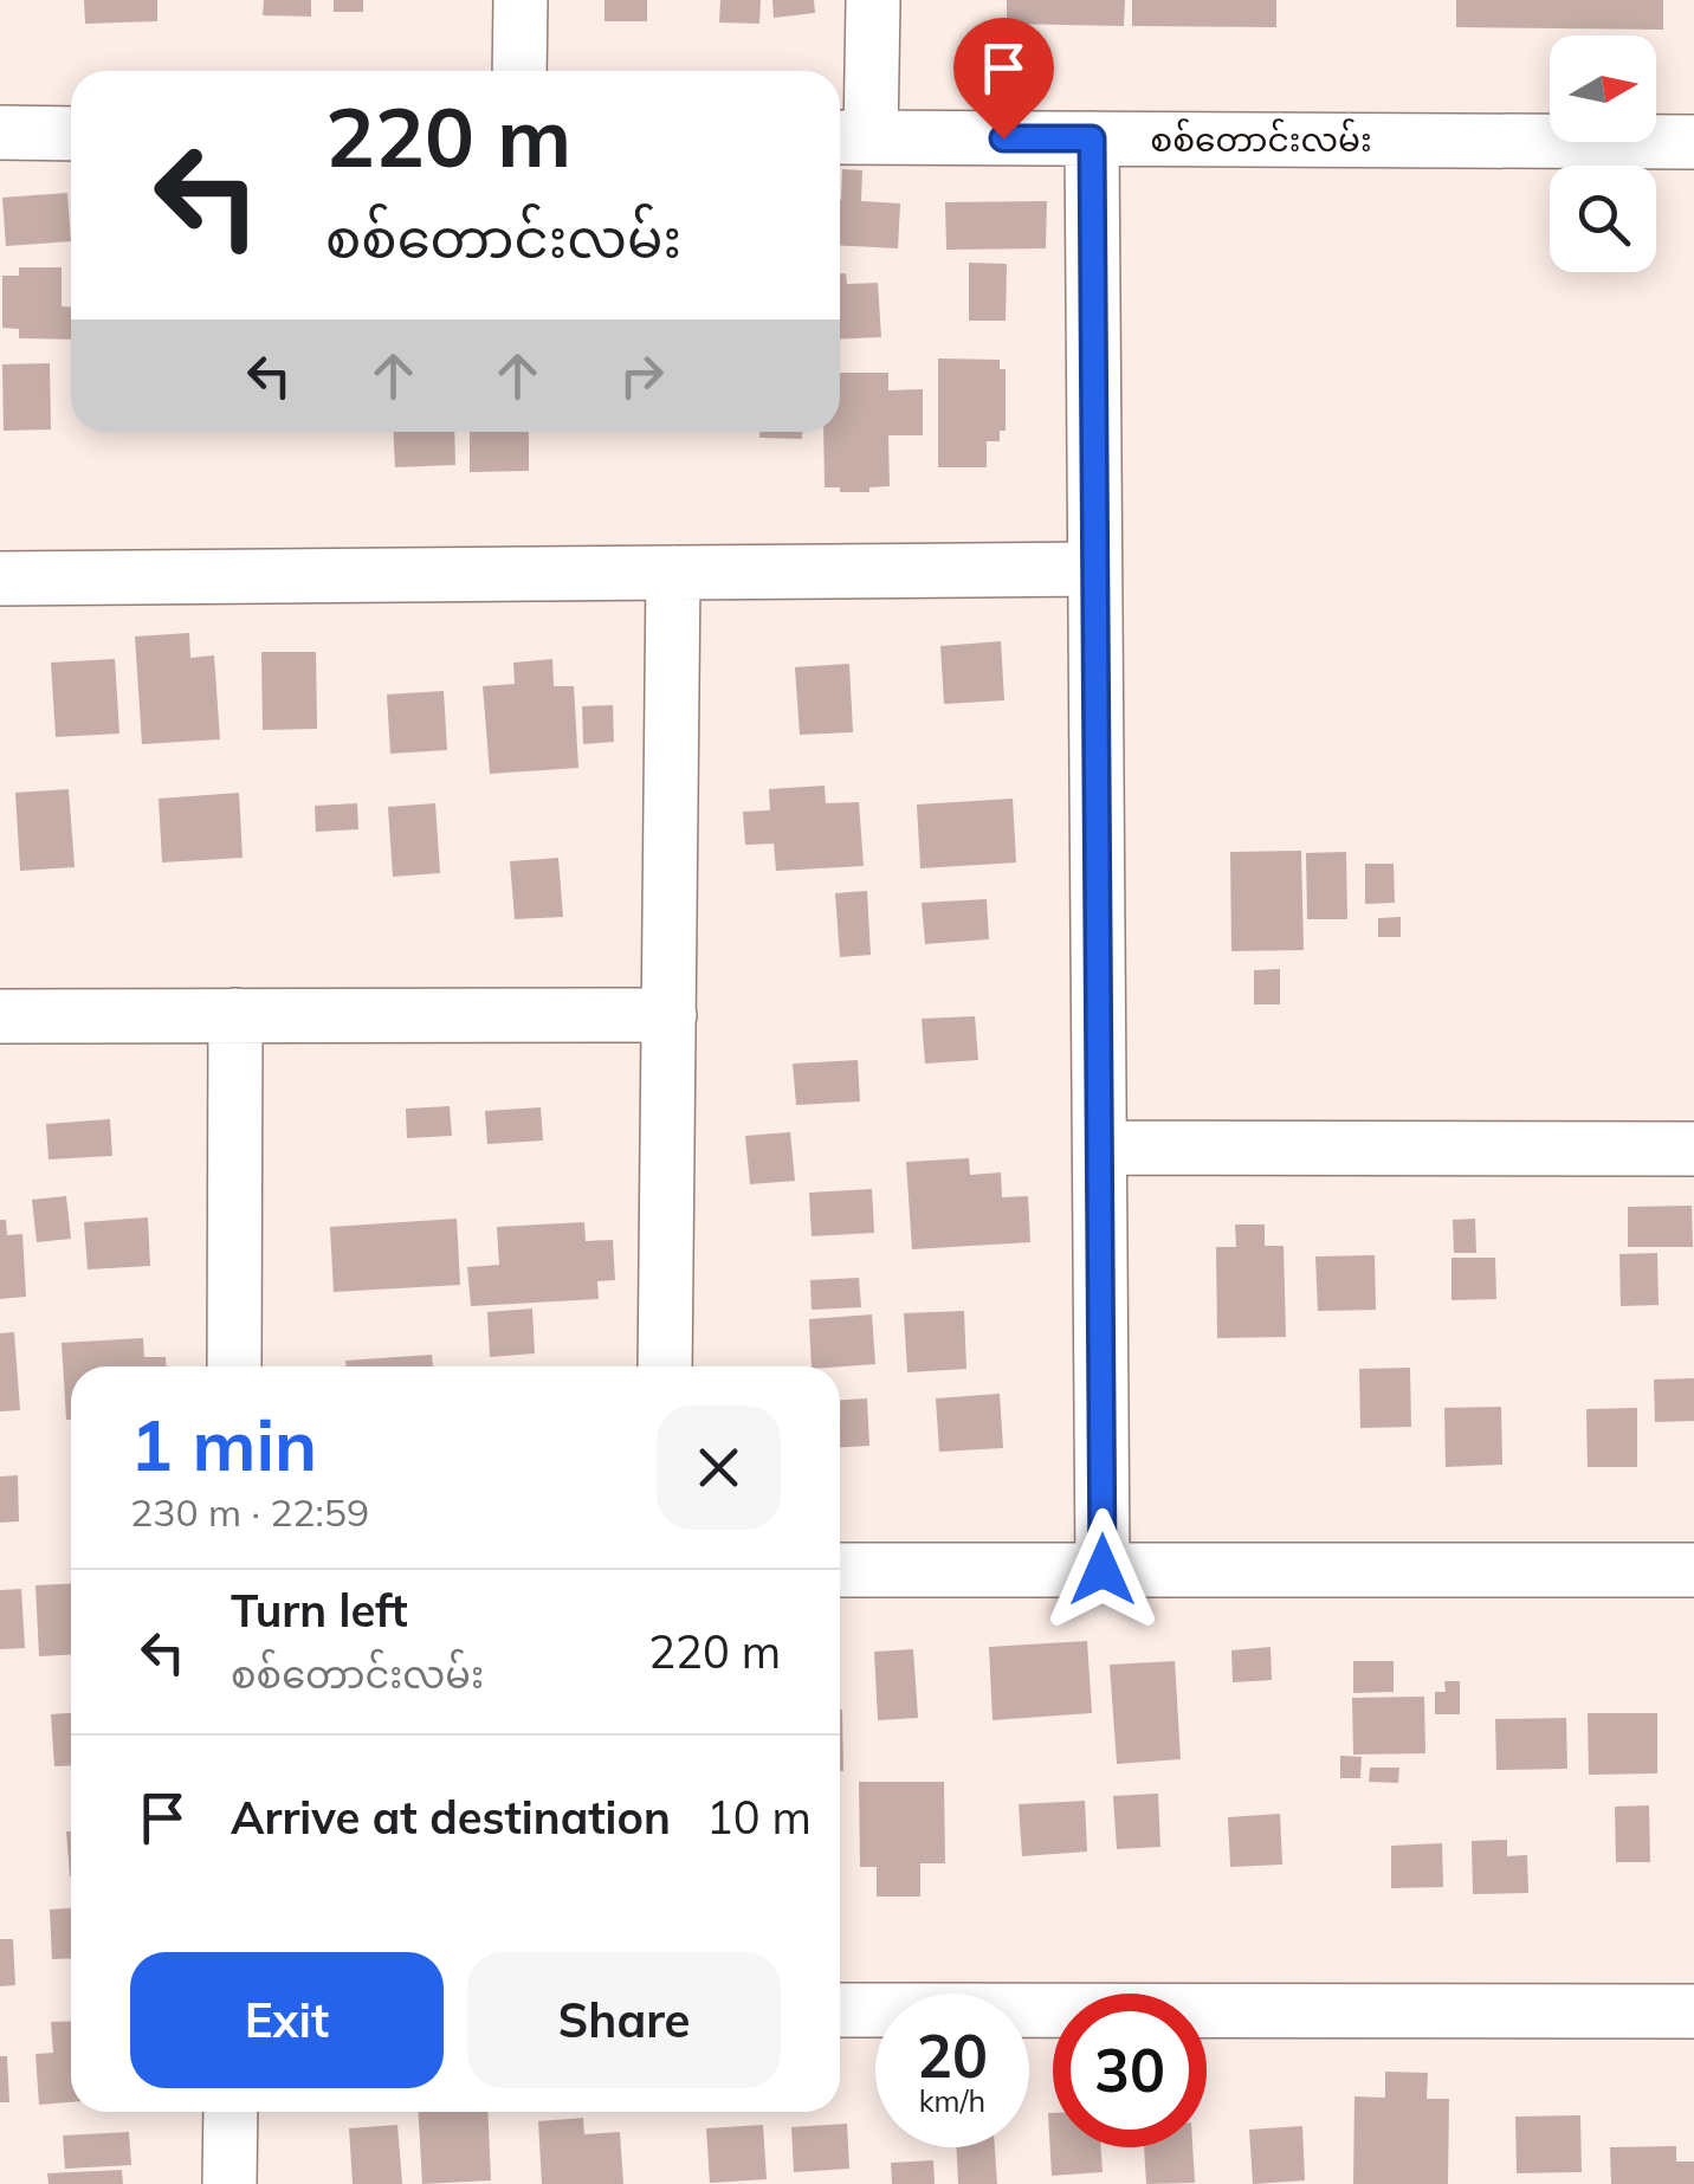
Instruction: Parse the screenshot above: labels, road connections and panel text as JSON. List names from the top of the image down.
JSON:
{
  "streets": {
    "street": ["စစ်တောင်းလမ်း"]
  },
  "north": "right",
  "page": {
    "turn": ["220 m", "စစ်တောင်းလမ်း"],
    "heading": ["1 min", "230 m · 22:59"],
    "list": [
      {
        "name": "Turn left",
        "note": "စစ်တောင်းလမ်း",
        "value": "220 m"
      },
      {
        "name": "Arrive at destination",
        "value": "10 m"
      }
    ],
    "buttons": ["Exit", "Share"],
    "speed": "20 km/h",
    "limit": "30"
  }
}
